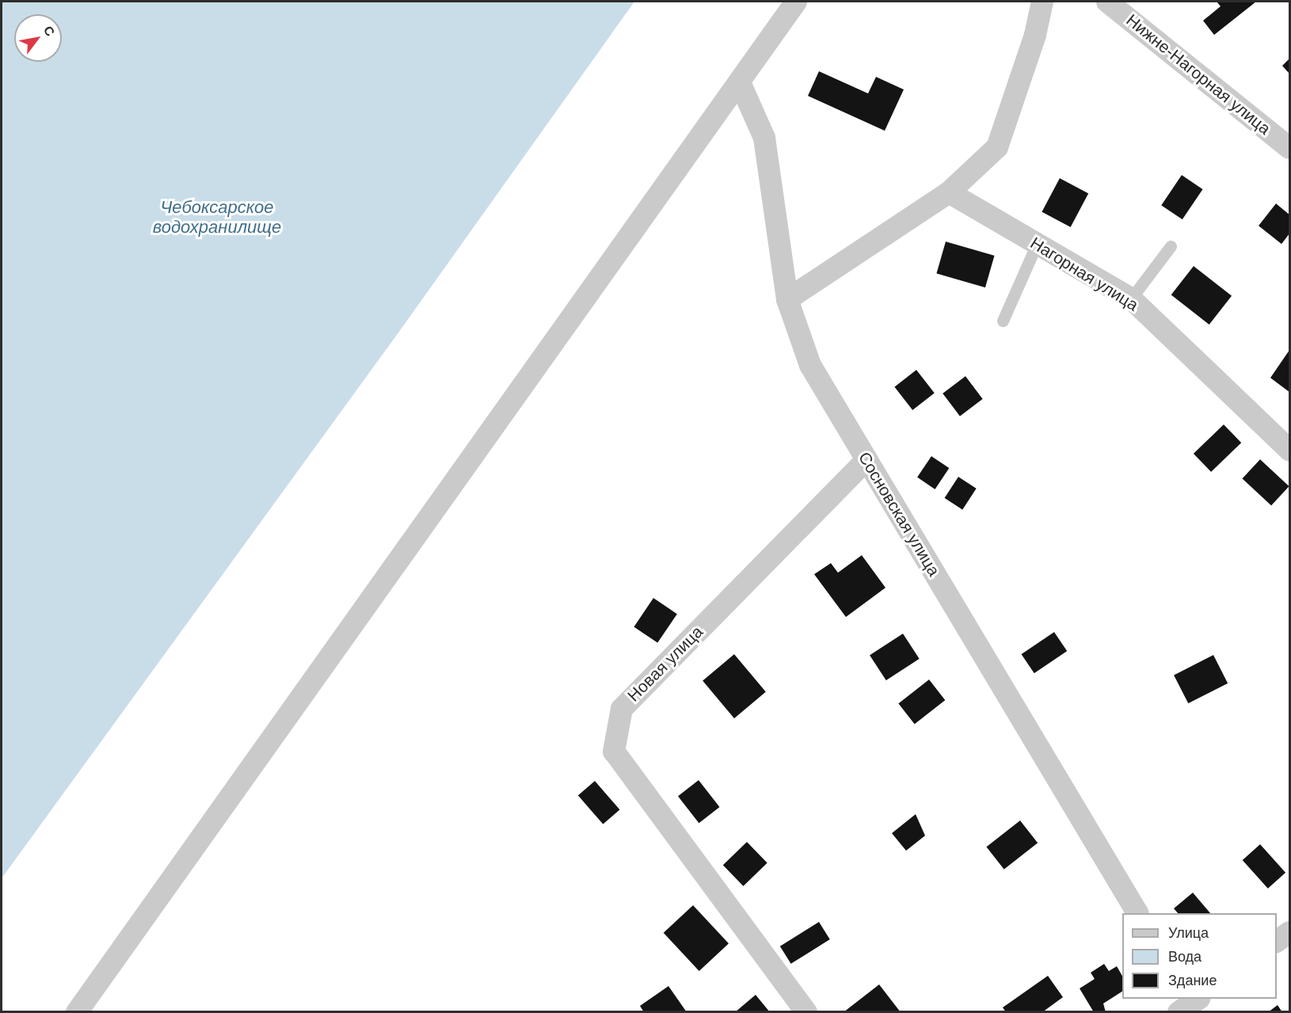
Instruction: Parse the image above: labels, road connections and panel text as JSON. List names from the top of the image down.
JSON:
{
  "streets": {
    "street": [
      "Нижне-Нагорная улица",
      "Нагорная улица",
      "Сосновская улица",
      "Новая улица"
    ]
  },
  "crossings": [
    ["Сосновская улица", "Новая улица"]
  ],
  "water": ["Чебоксарское водохранилище"],
  "legend": ["Улица", "Вода", "Здание"],
  "north": "top right"
}
